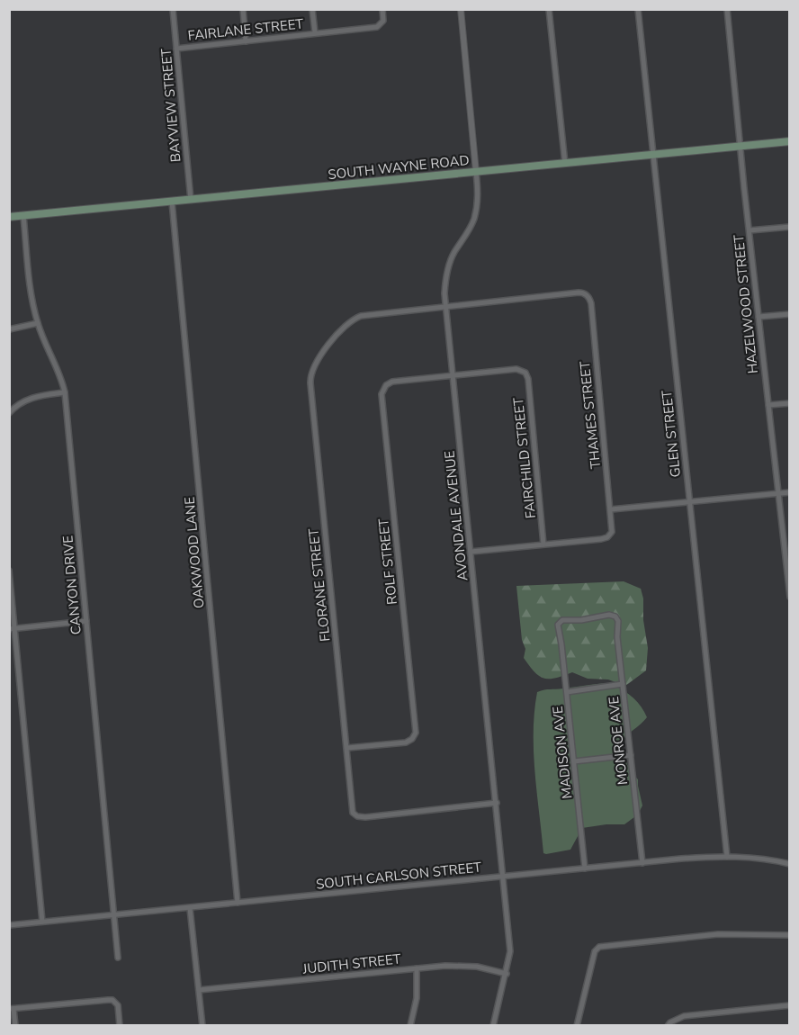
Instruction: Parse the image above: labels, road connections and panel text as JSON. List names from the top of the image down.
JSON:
{
  "streets": {
    "main road": ["SOUTH WAYNE ROAD"],
    "street": [
      "FAIRLANE STREET",
      "BAYVIEW STREET",
      "HAZELWOOD STREET",
      "THAMES STREET",
      "GLEN STREET",
      "FAIRCHILD STREET",
      "AVONDALE AVENUE",
      "OAKWOOD LANE",
      "ROLF STREET",
      "CANYON DRIVE",
      "FLORANE STREET",
      "MONROE AVE",
      "MADISON AVE",
      "SOUTH CARLSON STREET",
      "JUDITH STREET"
    ]
  },
  "crossings": [
    ["FAIRLANE STREET", "BAYVIEW STREET"],
    ["BAYVIEW STREET", "SOUTH WAYNE ROAD"],
    ["SOUTH WAYNE ROAD", "HAZELWOOD STREET"],
    ["SOUTH WAYNE ROAD", "GLEN STREET"],
    ["SOUTH WAYNE ROAD", "AVONDALE AVENUE"],
    ["SOUTH WAYNE ROAD", "OAKWOOD LANE"],
    ["SOUTH WAYNE ROAD", "CANYON DRIVE"],
    ["THAMES STREET", "FAIRCHILD STREET"],
    ["THAMES STREET", "AVONDALE AVENUE"],
    ["THAMES STREET", "FLORANE STREET"],
    ["GLEN STREET", "SOUTH CARLSON STREET"],
    ["FAIRCHILD STREET", "AVONDALE AVENUE"],
    ["FAIRCHILD STREET", "ROLF STREET"],
    ["AVONDALE AVENUE", "ROLF STREET"],
    ["AVONDALE AVENUE", "FLORANE STREET"],
    ["AVONDALE AVENUE", "SOUTH CARLSON STREET"],
    ["AVONDALE AVENUE", "JUDITH STREET"],
    ["OAKWOOD LANE", "SOUTH CARLSON STREET"],
    ["ROLF STREET", "FLORANE STREET"],
    ["CANYON DRIVE", "SOUTH CARLSON STREET"],
    ["MONROE AVE", "MADISON AVE"],
    ["MONROE AVE", "SOUTH CARLSON STREET"],
    ["MADISON AVE", "SOUTH CARLSON STREET"]
  ]
}
